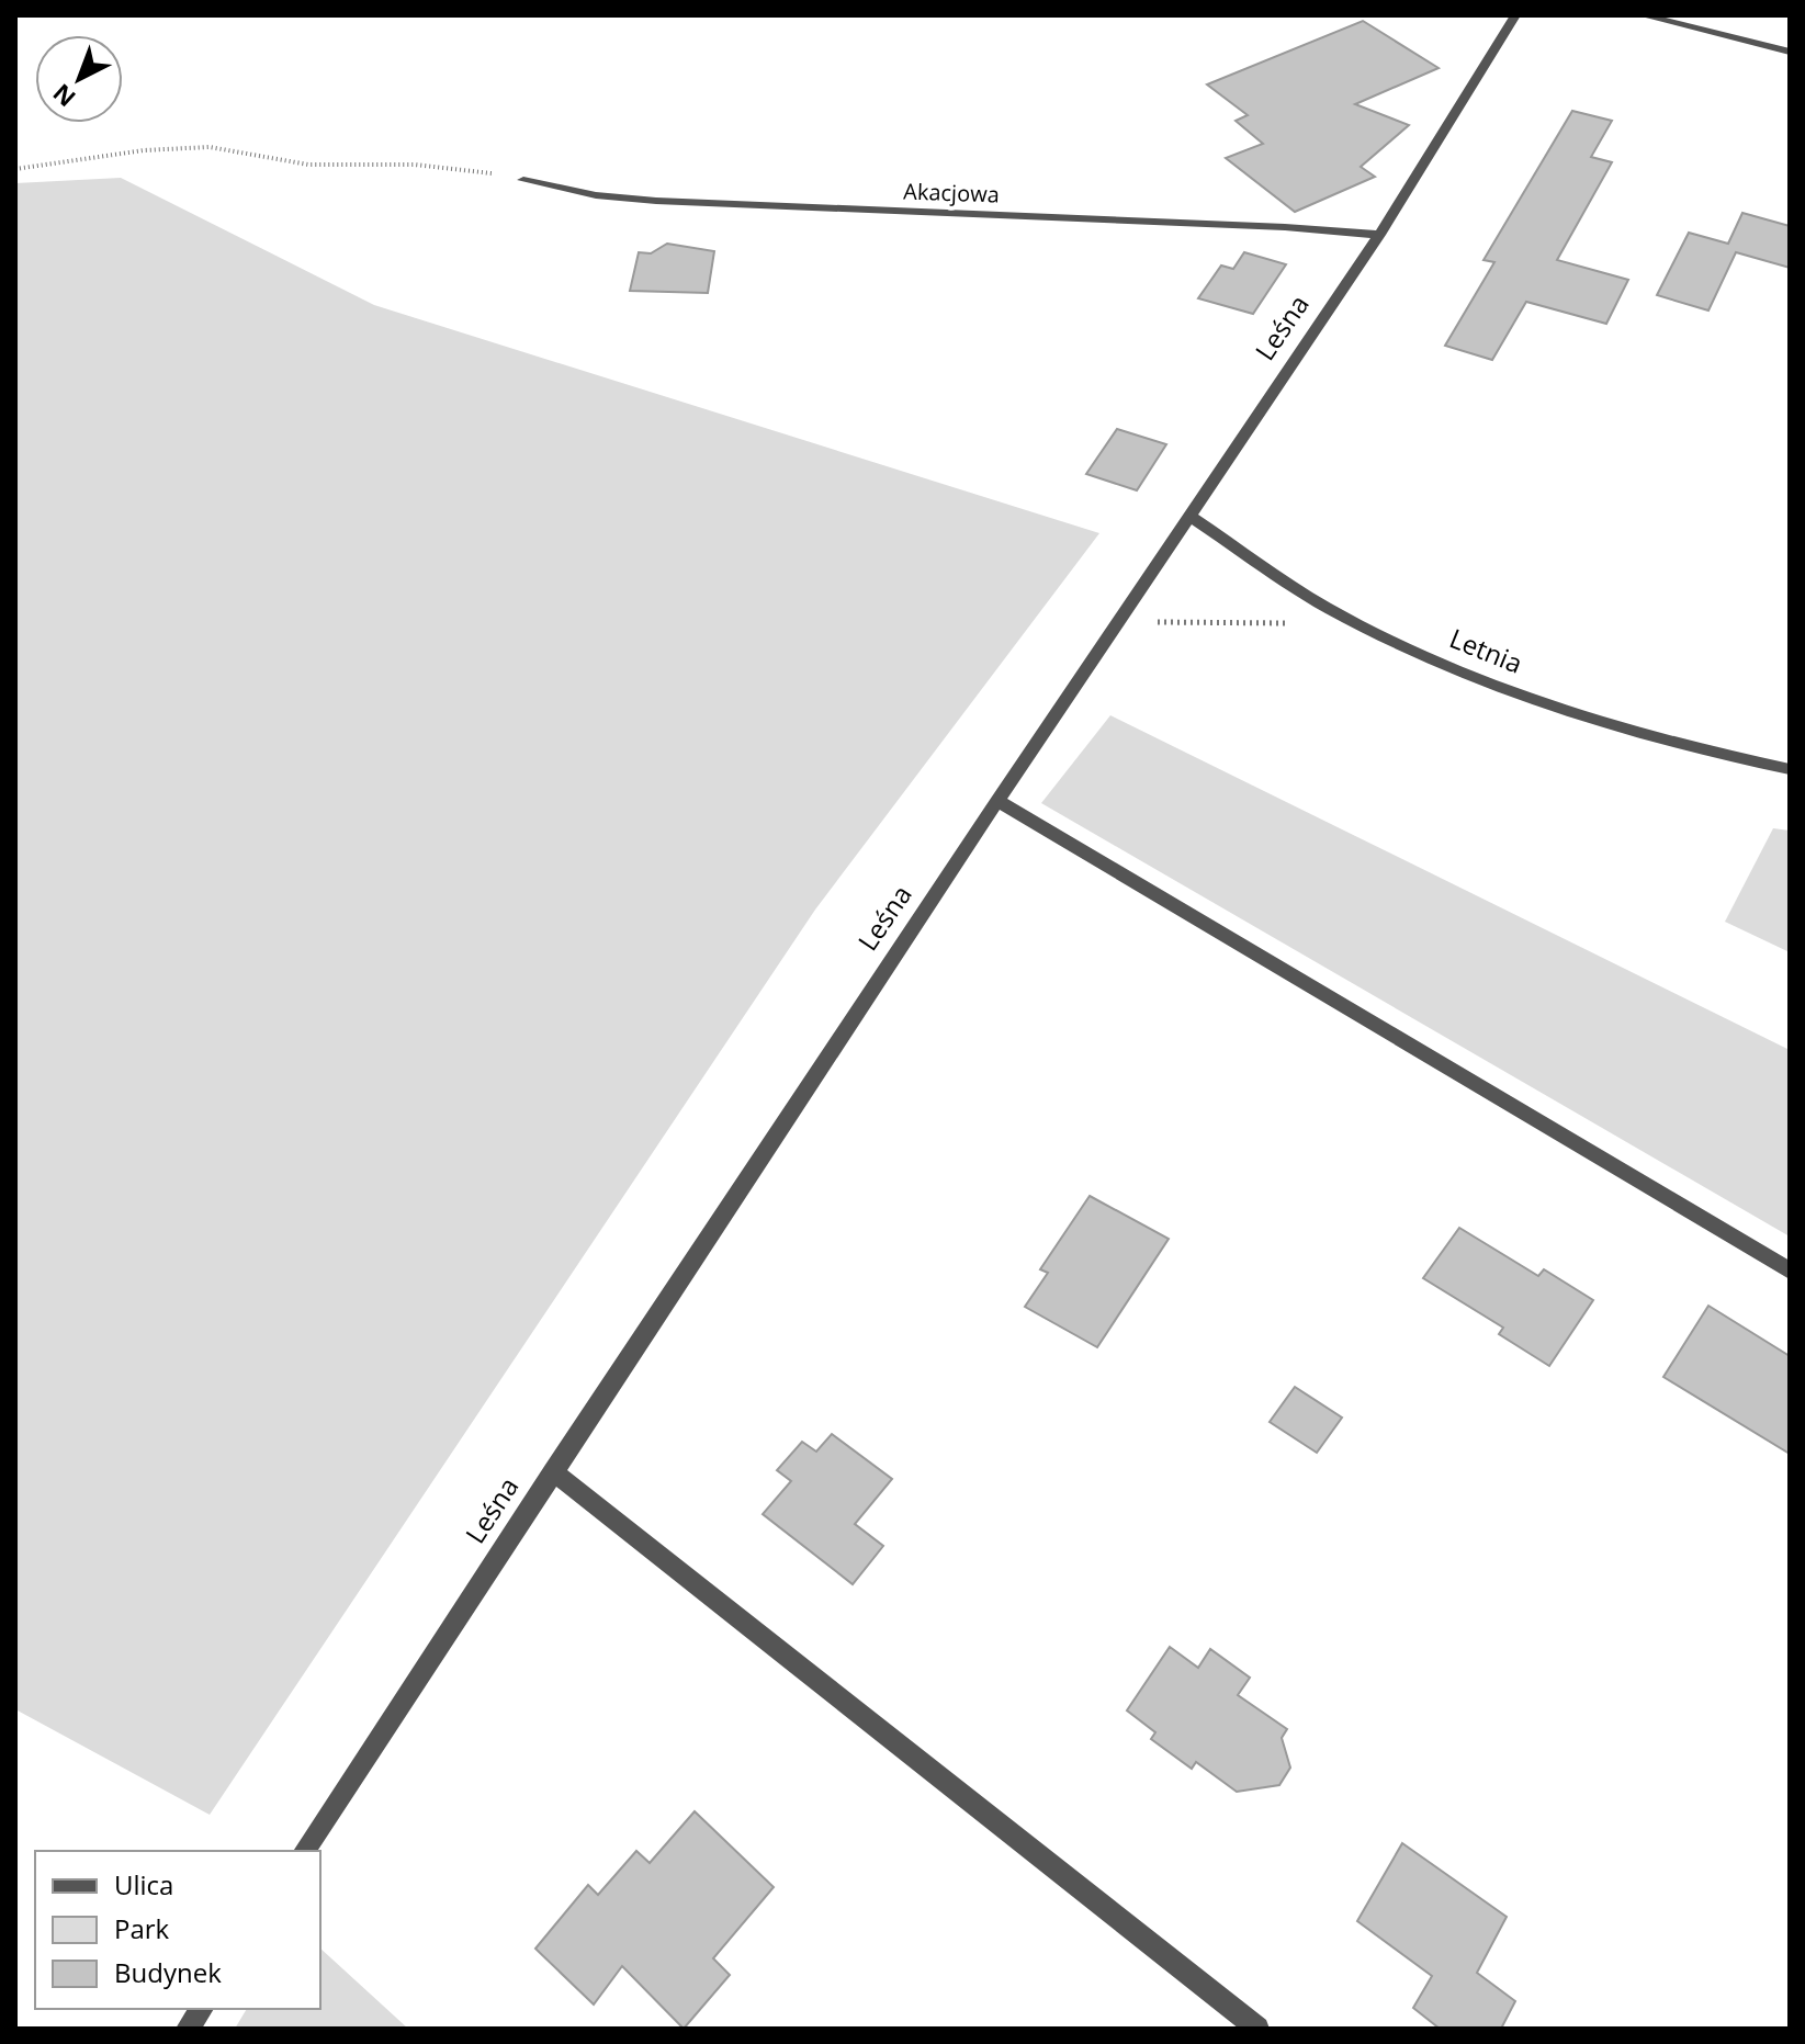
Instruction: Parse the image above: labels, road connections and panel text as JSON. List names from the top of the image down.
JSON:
{
  "streets": {
    "street": ["Akacjowa", "Leśna", "Letnia"]
  },
  "crossings": [
    ["Akacjowa", "Leśna"],
    ["Leśna", "Letnia"]
  ],
  "legend": ["Ulica", "Park", "Budynek"],
  "north": "bottom left"
}
